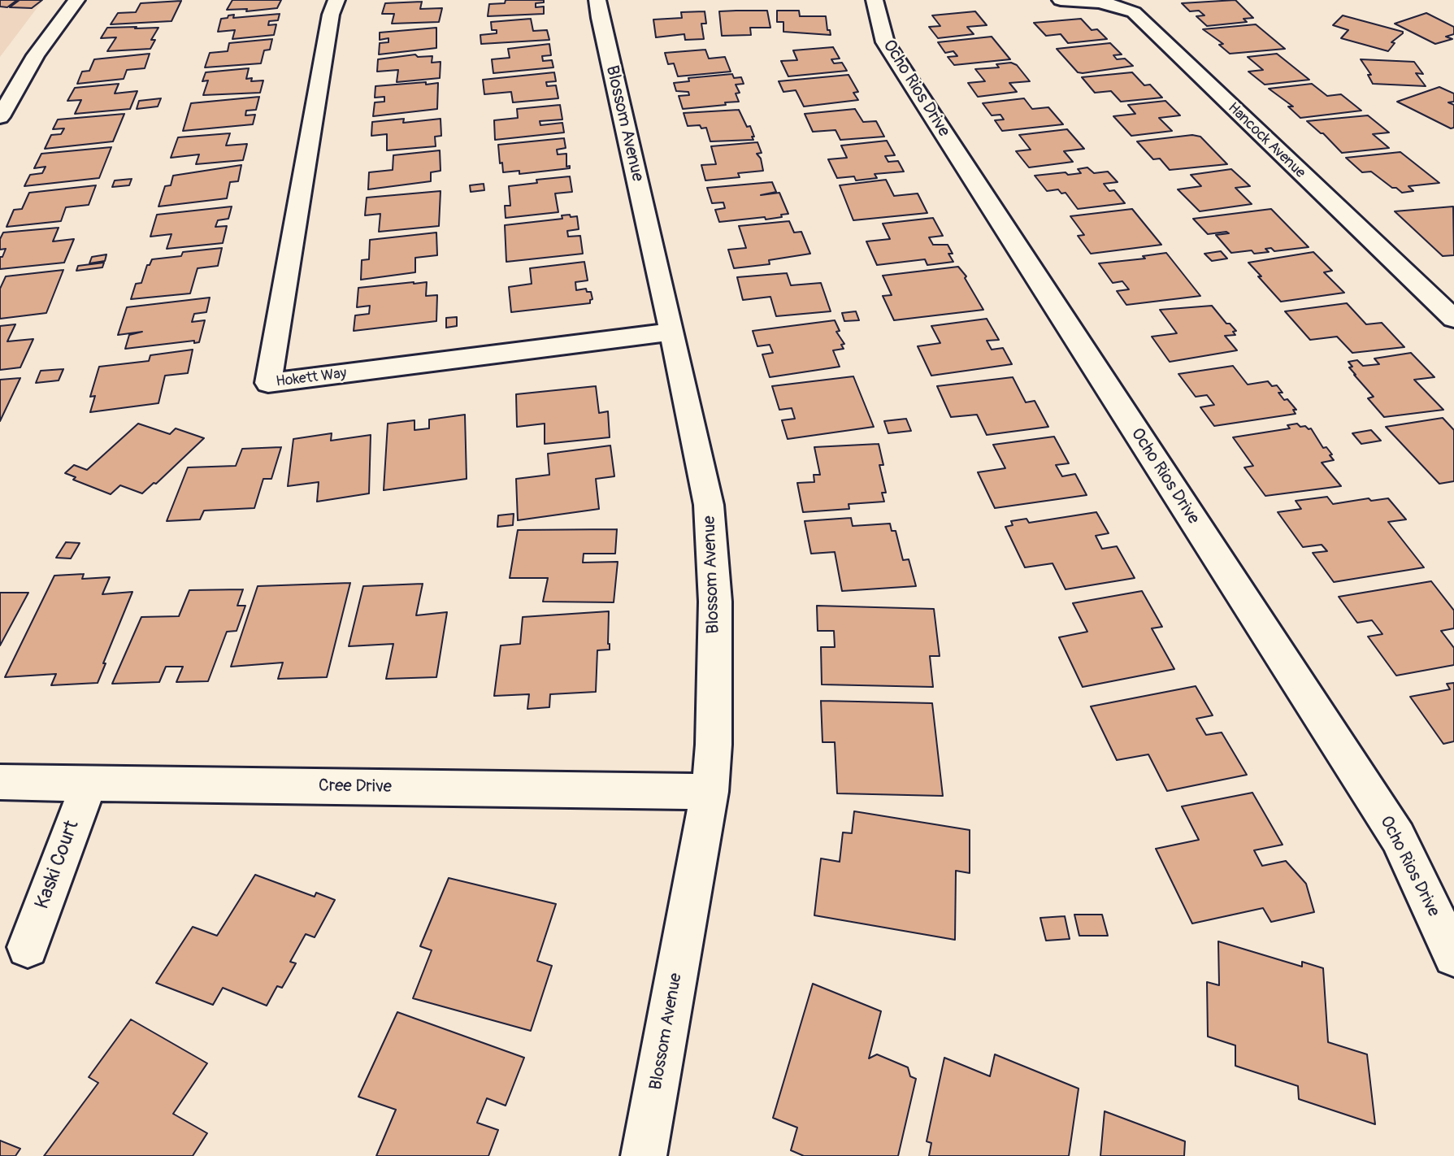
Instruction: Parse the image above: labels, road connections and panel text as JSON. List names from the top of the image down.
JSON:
{
  "streets": {
    "street": [
      "Ocho Rios Drive",
      "Blossom Avenue",
      "Hancock Avenue",
      "Hokett Way",
      "Cree Drive",
      "Kaski Court"
    ]
  },
  "crossings": [
    ["Blossom Avenue", "Hokett Way"],
    ["Blossom Avenue", "Cree Drive"],
    ["Cree Drive", "Kaski Court"]
  ]
}
